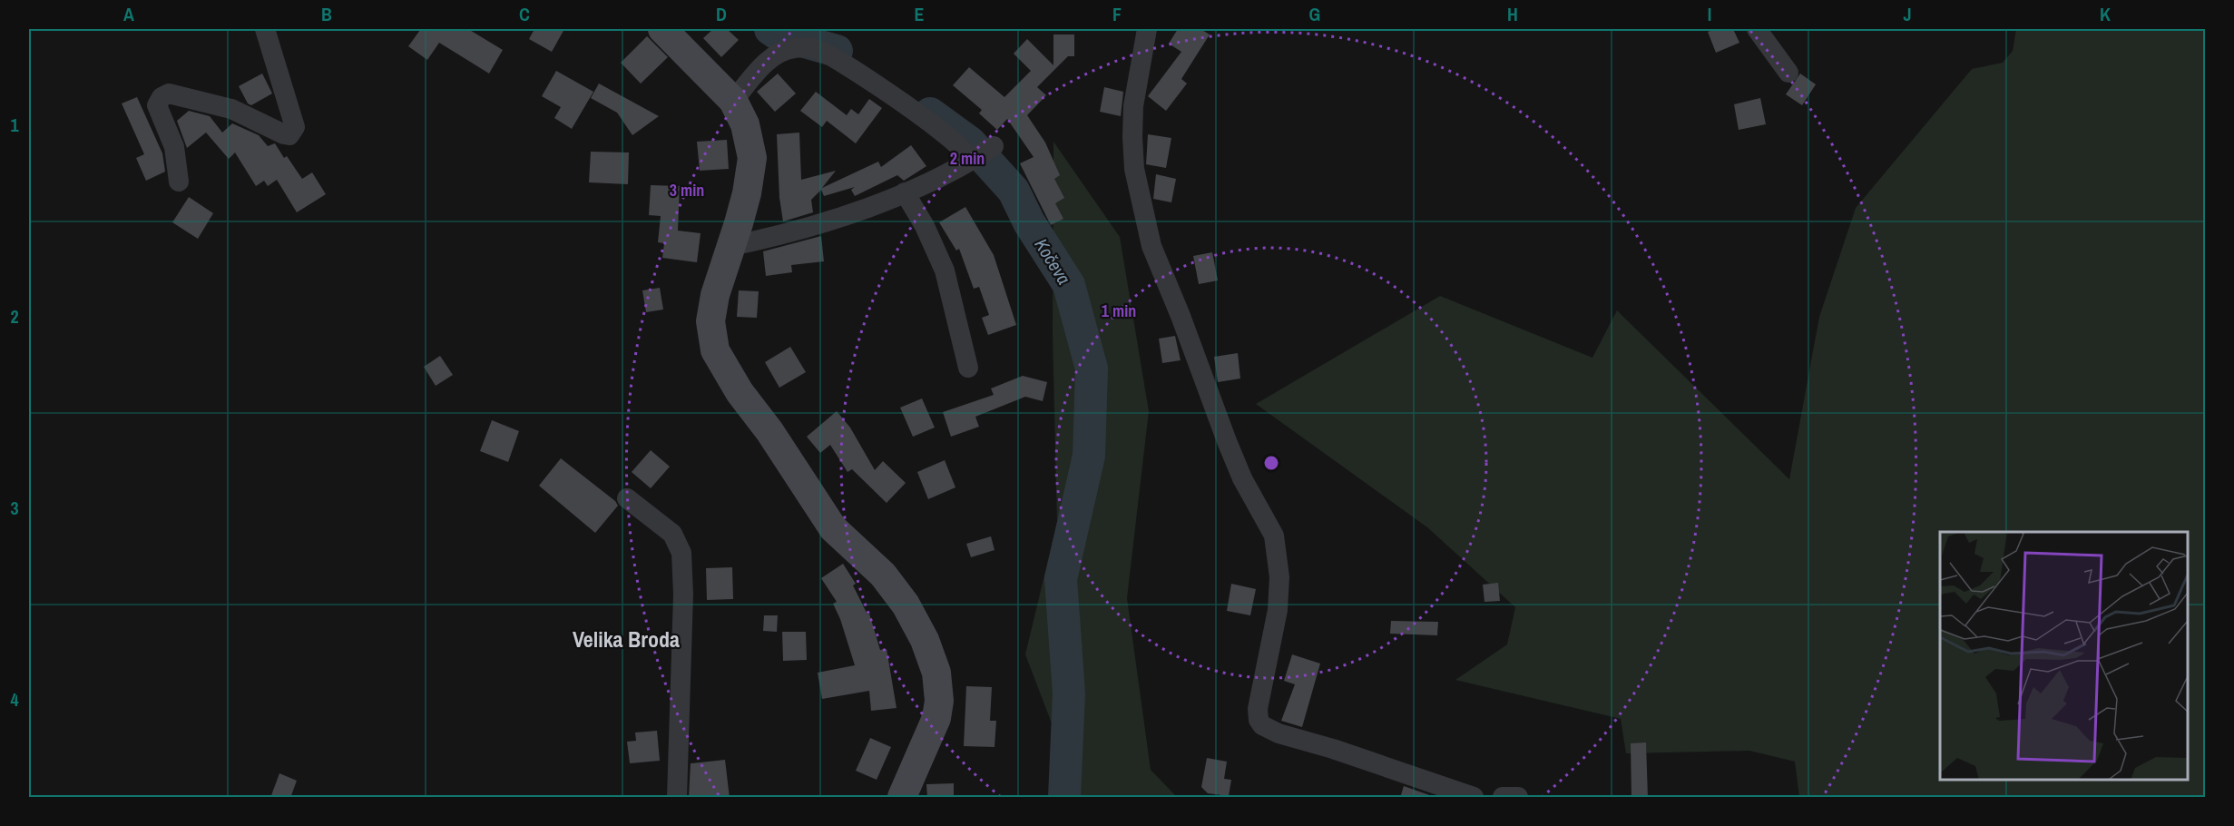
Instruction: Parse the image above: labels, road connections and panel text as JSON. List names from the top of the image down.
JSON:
{
  "districts": ["Velika Broda"],
  "water": ["Kočeva"],
  "grid": {
    "columns": [
      "A",
      "B",
      "C",
      "D",
      "E",
      "F",
      "G",
      "H",
      "I",
      "J",
      "K"
    ],
    "rows": [
      "1",
      "2",
      "3",
      "4"
    ]
  },
  "rings": ["2 min", "3 min", "1 min"]
}
